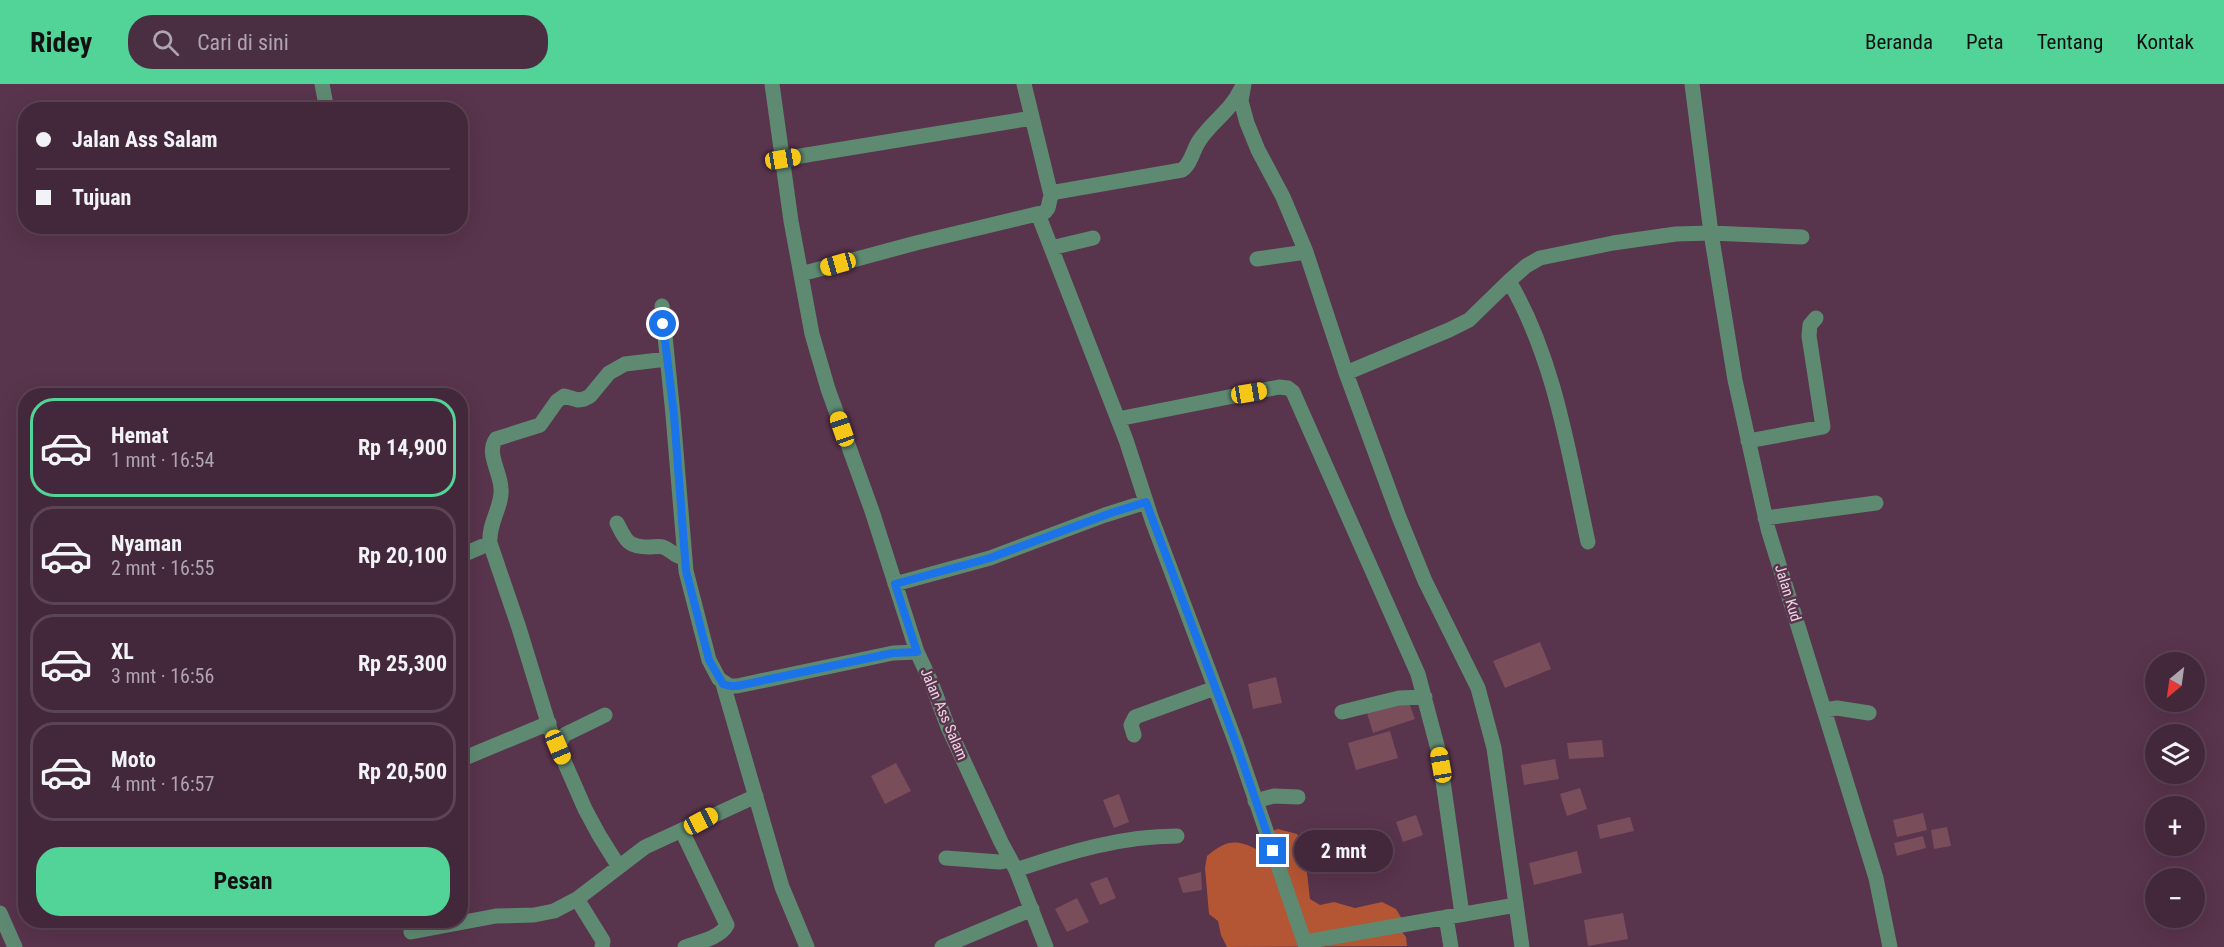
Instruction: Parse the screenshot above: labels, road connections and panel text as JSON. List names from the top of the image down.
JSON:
{
  "streets": {
    "street": ["Jalan Kud", "Jalan Ass Salam"]
  },
  "north": "bottom left",
  "page": {
    "header": "Ridey",
    "search": "Cari di sini",
    "nav": [
      "Beranda",
      "Peta",
      "Tentang",
      "Kontak"
    ],
    "banner": ["Jalan Ass Salam", "Tujuan"],
    "list": [
      {
        "name": "Hemat",
        "note": "1 mnt · 16:54",
        "value": "Rp 14,900"
      },
      {
        "name": "Nyaman",
        "note": "2 mnt · 16:55",
        "value": "Rp 20,100"
      },
      {
        "name": "XL",
        "note": "3 mnt · 16:56",
        "value": "Rp 25,300"
      },
      {
        "name": "Moto",
        "note": "4 mnt · 16:57",
        "value": "Rp 20,500"
      }
    ],
    "map_buttons": ["+", "−"],
    "bubble": "2 mnt",
    "buttons": "Pesan"
  }
}
